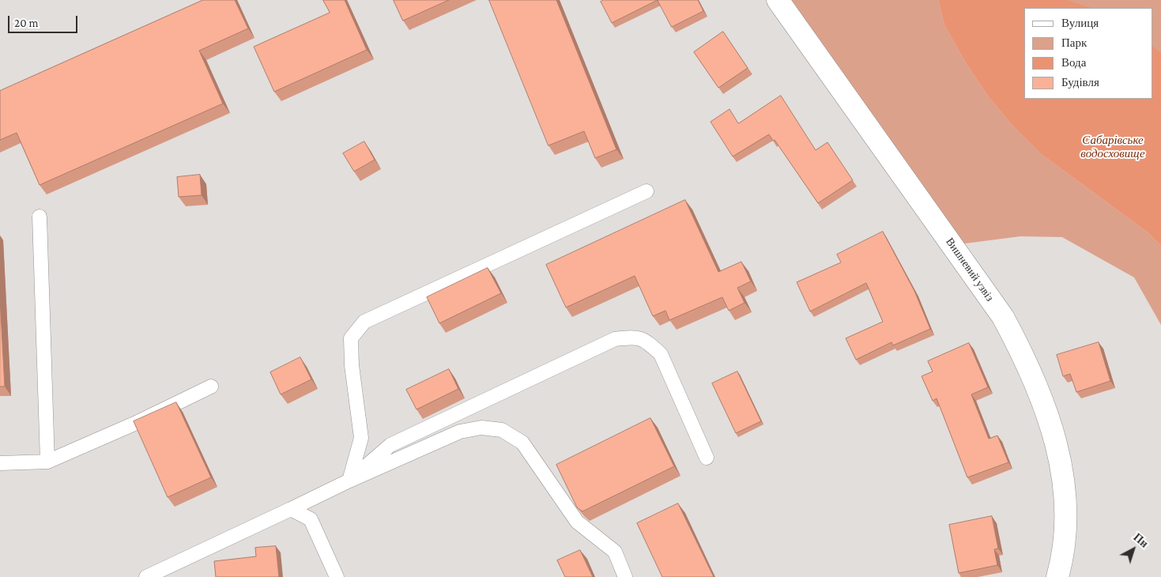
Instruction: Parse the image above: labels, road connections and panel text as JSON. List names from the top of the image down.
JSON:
{
  "streets": {
    "street": ["Вишневий узвіз"]
  },
  "water": ["Сабарівське водосховище"],
  "legend": [
    "Вулиця",
    "Парк",
    "Вода",
    "Будівля"
  ],
  "scale_bar": "20 m",
  "north": "top right"
}
